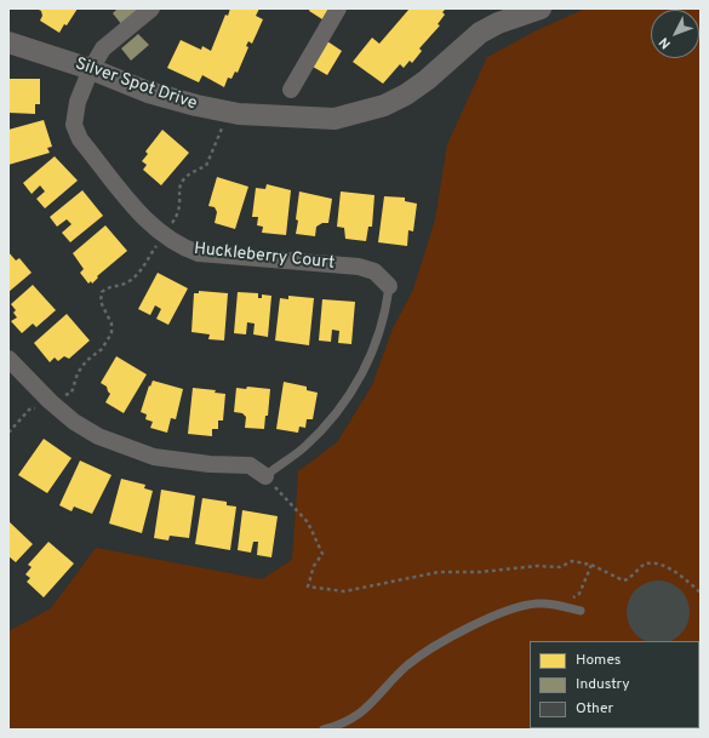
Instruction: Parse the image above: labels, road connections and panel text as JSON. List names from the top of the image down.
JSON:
{
  "streets": {
    "street": ["Silver Spot Drive", "Huckleberry Court"]
  },
  "crossings": [
    ["Silver Spot Drive", "Huckleberry Court"]
  ],
  "legend": ["Homes", "Industry", "Other"],
  "north": "bottom left"
}
